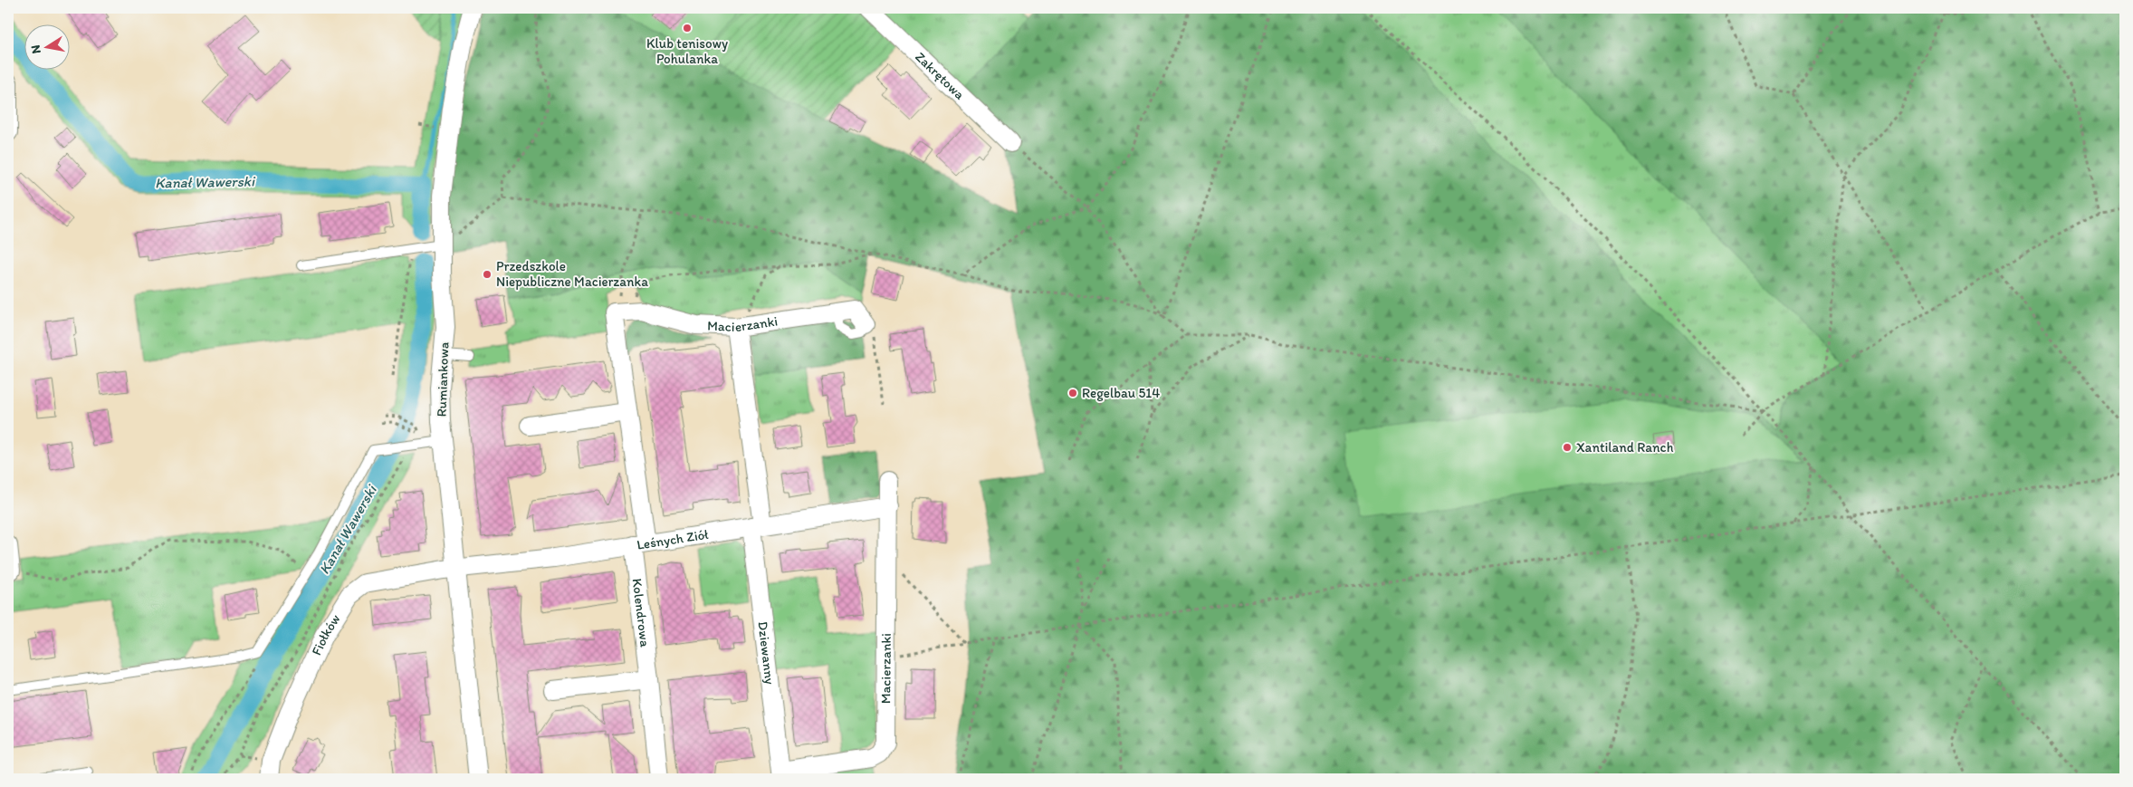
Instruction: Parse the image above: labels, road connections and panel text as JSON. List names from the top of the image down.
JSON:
{
  "streets": {
    "street": [
      "Zakrętowa",
      "Macierzanki",
      "Rumiankowa",
      "Leśnych Ziół",
      "Kolendrowa",
      "Fiołków",
      "Dziewanny"
    ]
  },
  "crossings": [
    ["Macierzanki", "Leśnych Ziół"],
    ["Macierzanki", "Kolendrowa"],
    ["Macierzanki", "Dziewanny"],
    ["Rumiankowa", "Leśnych Ziół"],
    ["Rumiankowa", "Fiołków"],
    ["Leśnych Ziół", "Kolendrowa"],
    ["Leśnych Ziół", "Fiołków"],
    ["Leśnych Ziół", "Dziewanny"]
  ],
  "water": ["Kanał Wawerski"],
  "places": [
    "Klub tenisowy Pohulanka",
    "Przedszkole Niepubliczne Macierzanka",
    "Regelbau 514",
    "Xantiland Ranch"
  ],
  "north": "left"
}
